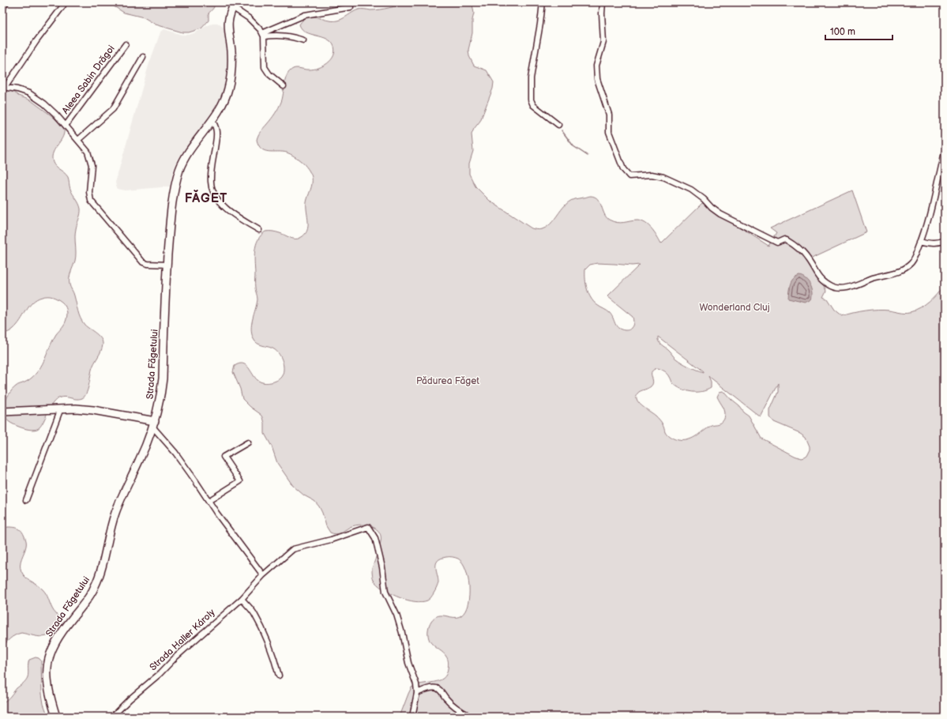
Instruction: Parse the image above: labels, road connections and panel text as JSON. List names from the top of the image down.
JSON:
{
  "streets": {
    "main road": ["Strada Făgetului"],
    "street": ["Aleea Sabin Drăgoi", "Strada Haller Károly"]
  },
  "districts": ["FĂGET"],
  "parks": ["Wonderland Cluj", "Pădurea Făget"],
  "scale_bar": "100 m"
}
